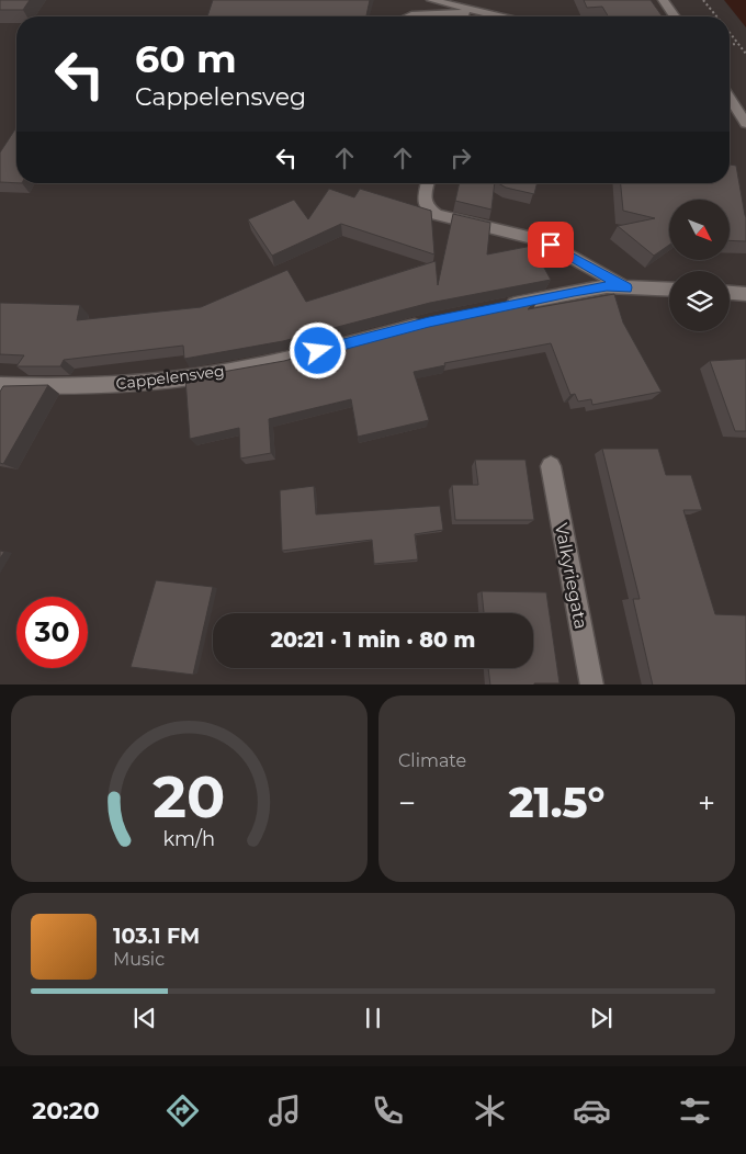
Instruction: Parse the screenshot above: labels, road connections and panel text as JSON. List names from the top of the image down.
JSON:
{
  "streets": {
    "street": ["Cappelensveg", "Valkyriegata"]
  },
  "north": "bottom right",
  "page": {
    "turn": ["60 m", "Cappelensveg"],
    "limit": "30",
    "trip": "20:21 · 1 min · 80 m",
    "tile": "Climate",
    "heat": ["−", "21.5°", "+"],
    "song": ["103.1 FM", "Music"],
    "tabs": "20:20",
    "gauge": ["20", "km/h"]
  }
}
